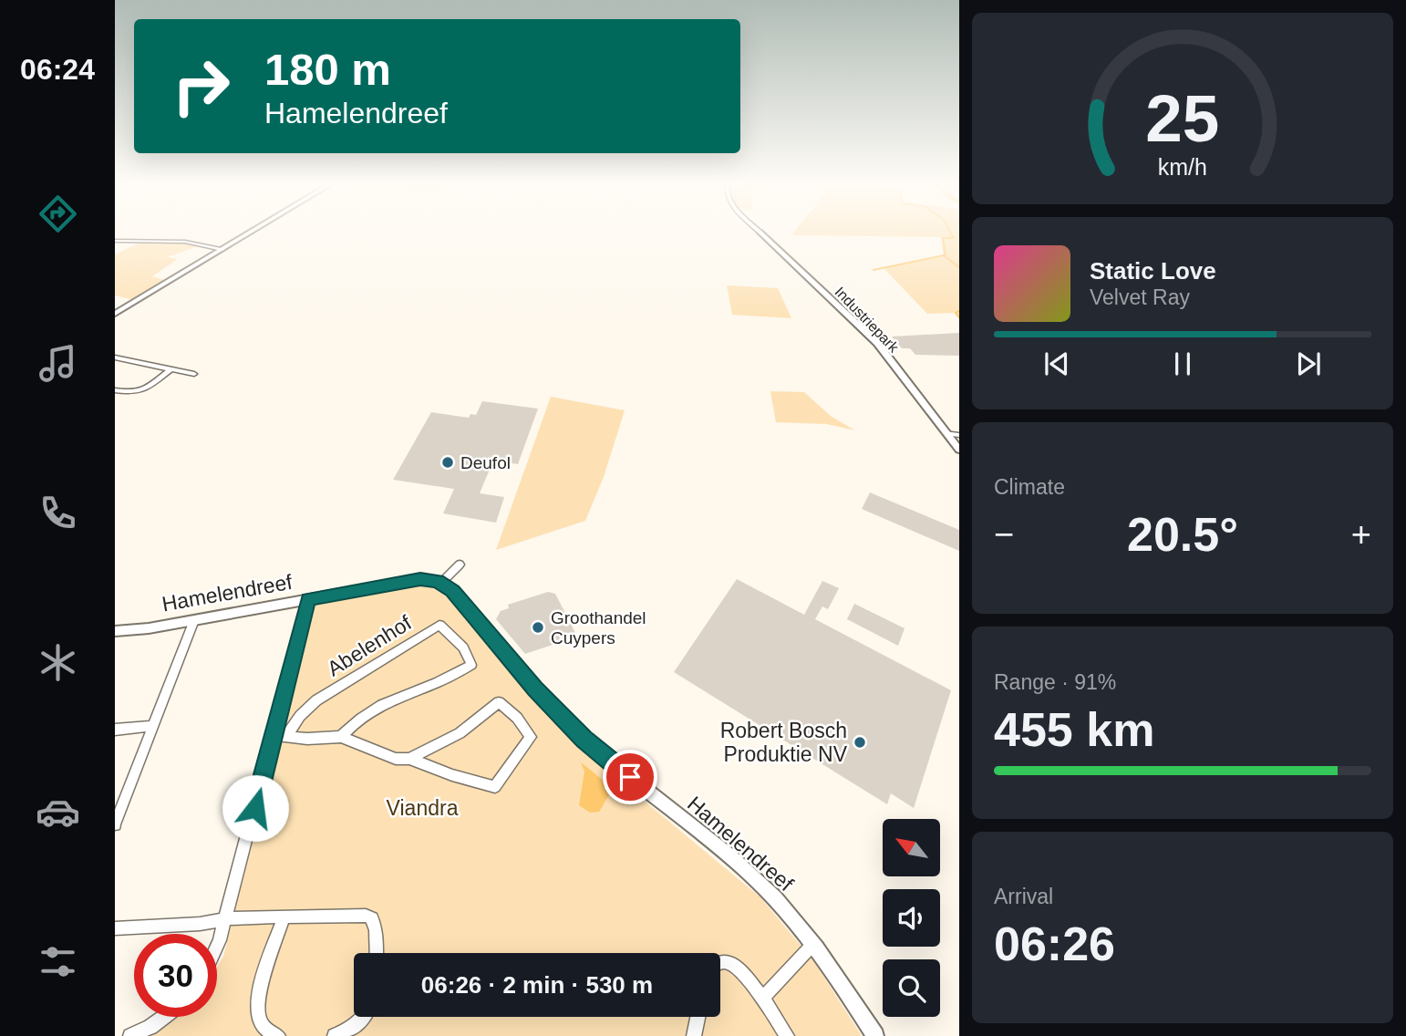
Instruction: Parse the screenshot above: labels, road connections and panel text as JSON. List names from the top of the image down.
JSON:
{
  "streets": {
    "street": ["Industriepark", "Hamelendreef", "Abelenhof"]
  },
  "parks": ["Viandra"],
  "places": ["Deufol", "Groothandel Cuypers", "Robert Bosch Produktie NV"],
  "north": "top left",
  "page": {
    "tabs": "06:24",
    "turn": ["180 m", "Hamelendreef"],
    "song": ["Static Love", "Velvet Ray"],
    "tile": [
      "Climate",
      ["Range · 91%", "455 km"],
      ["Arrival", "06:26"]
    ],
    "heat": ["−", "20.5°", "+"],
    "limit": "30",
    "trip": "06:26 · 2 min · 530 m",
    "gauge": ["25", "km/h"]
  }
}
